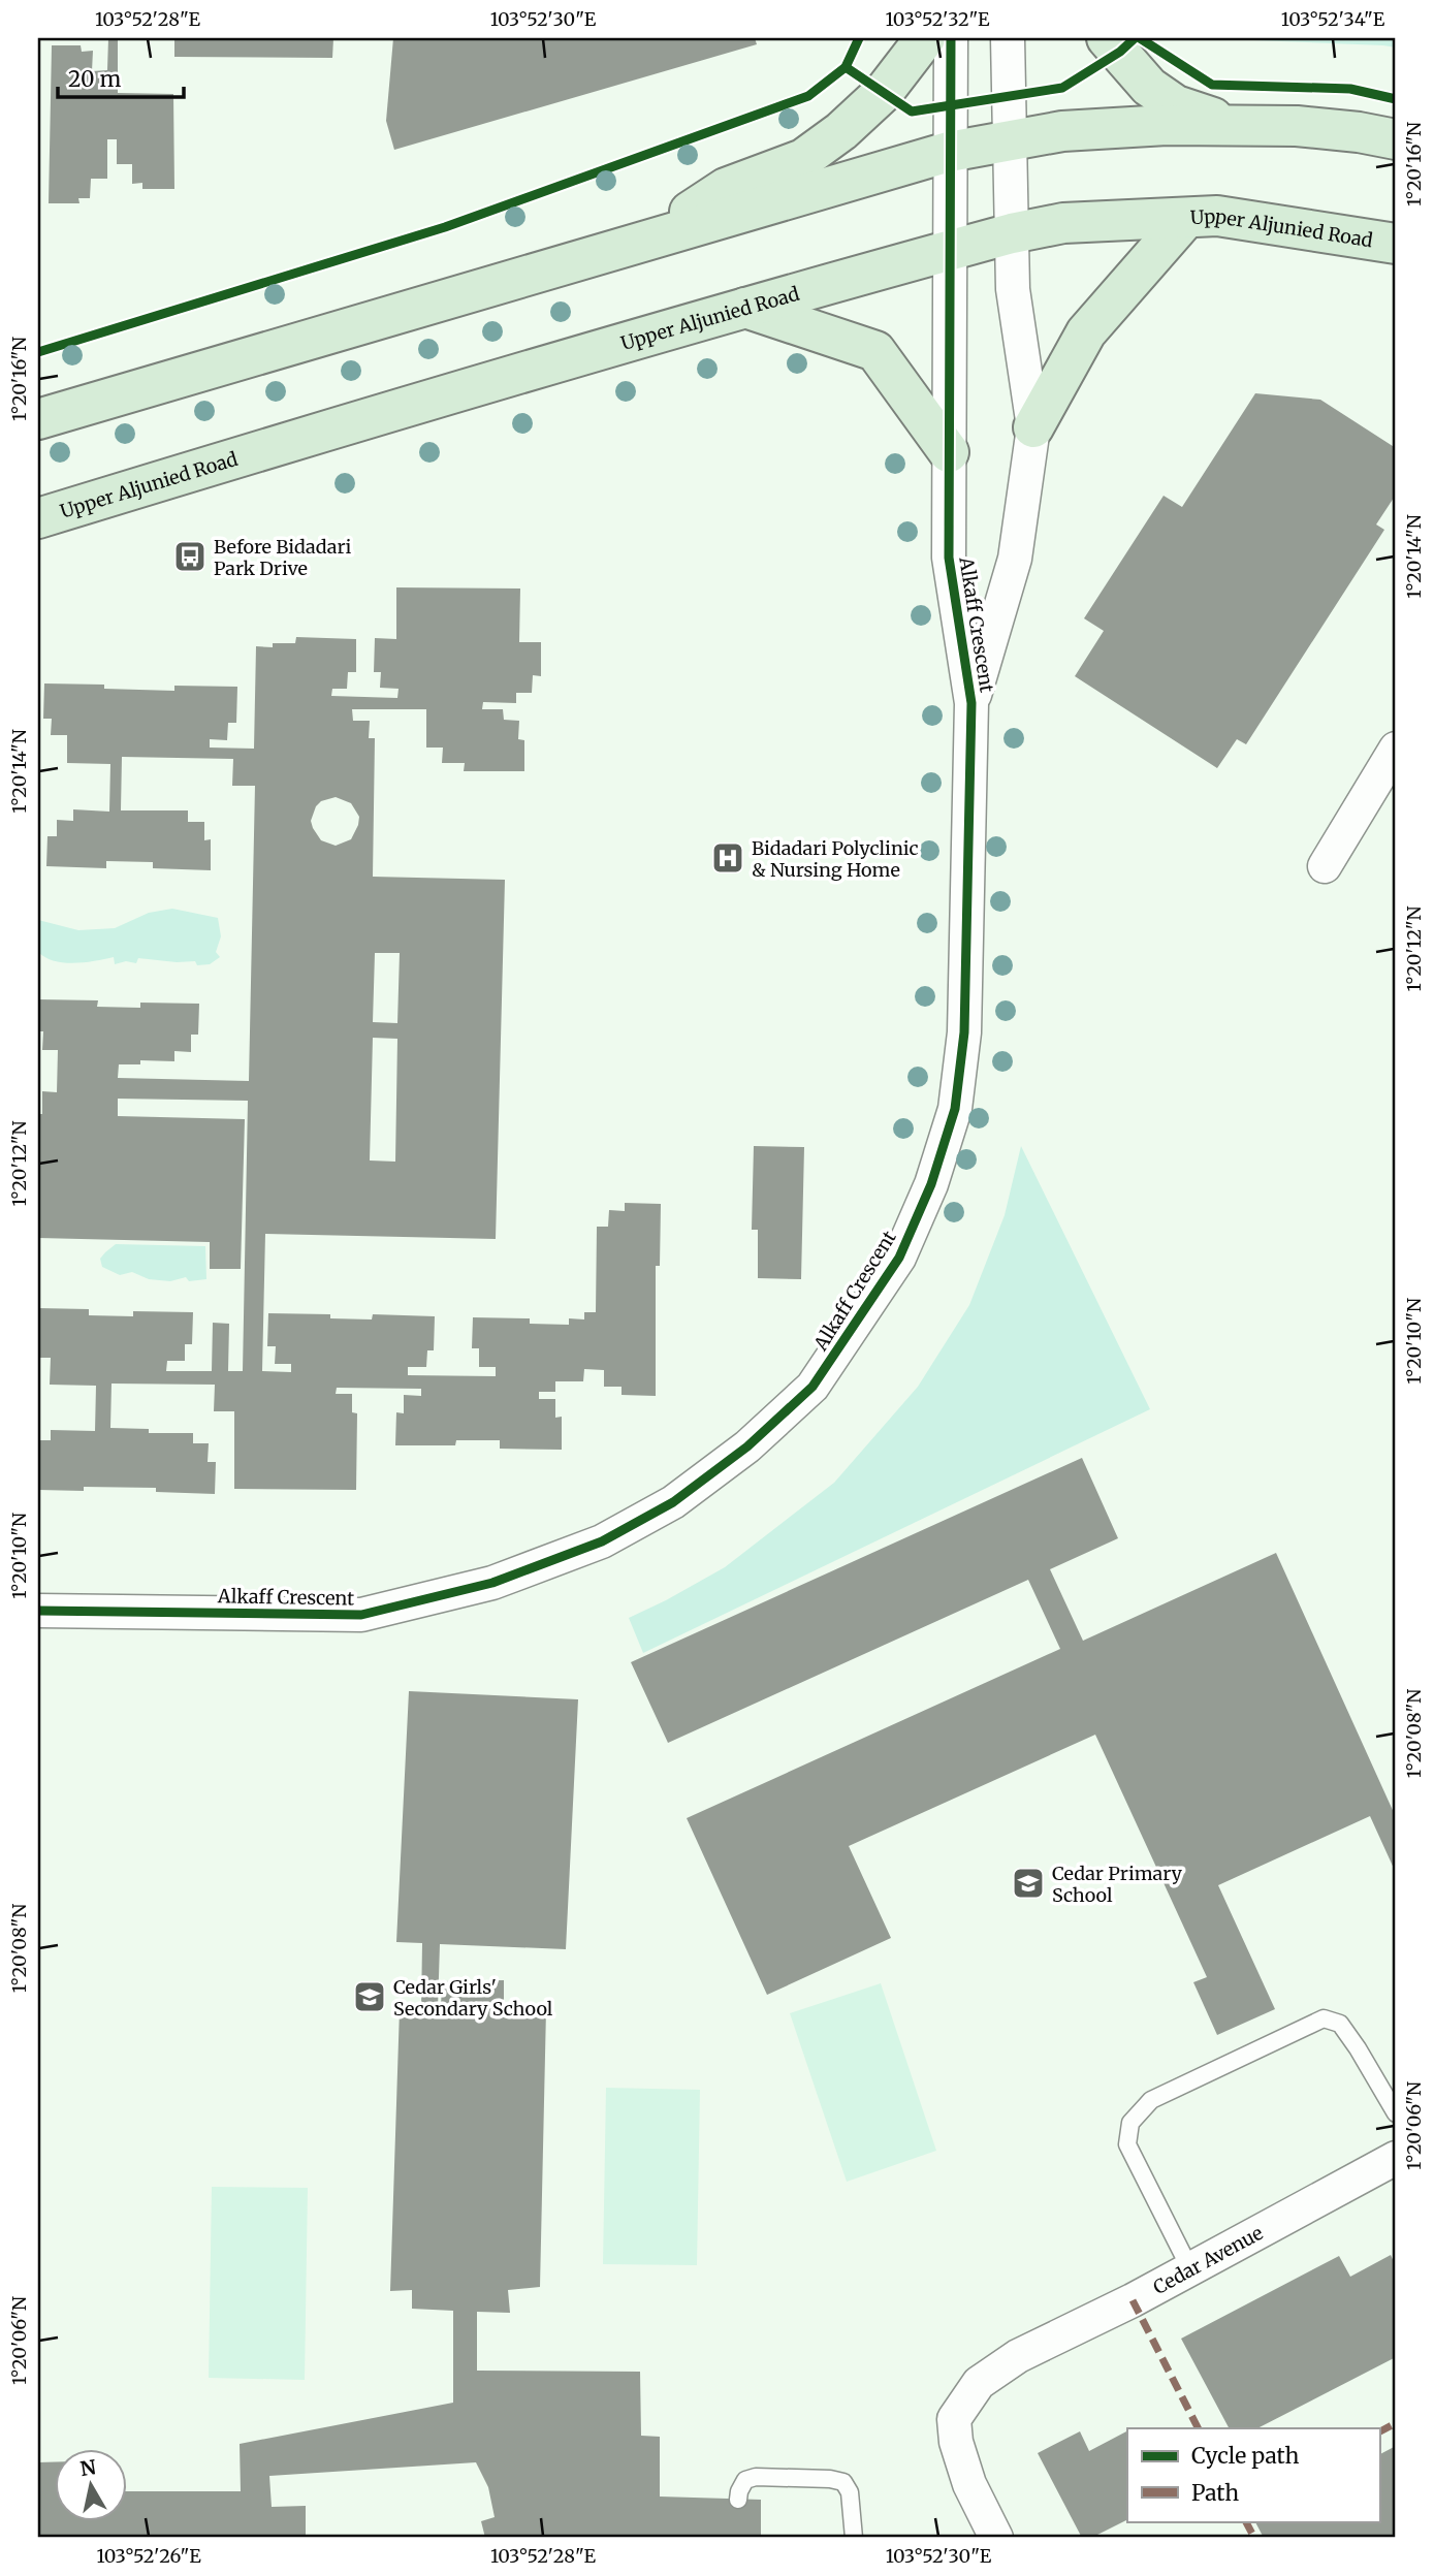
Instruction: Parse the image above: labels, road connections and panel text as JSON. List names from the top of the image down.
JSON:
{
  "streets": {
    "main road": ["Upper Aljunied Road"],
    "street": ["Alkaff Crescent", "Cedar Avenue"]
  },
  "crossings": [
    ["Upper Aljunied Road", "Alkaff Crescent"]
  ],
  "places": {
    "bus stop": ["Before Bidadari Park Drive"],
    "hospital": ["Bidadari Polyclinic & Nursing Home"],
    "school or university": ["Cedar Primary School", "Cedar Girls' Secondary School"]
  },
  "legend": ["Cycle path", "Path"],
  "scale_bar": "20 m",
  "north": "top",
  "coordinates": [
    "103°52'28\"E",
    "103°52'30\"E",
    "103°52'32\"E",
    "103°52'34\"E",
    "1°20'16\"N",
    "1°20'14\"N",
    "1°20'12\"N",
    "1°20'10\"N",
    "1°20'08\"N",
    "1°20'06\"N",
    "103°52'26\"E"
  ]
}
